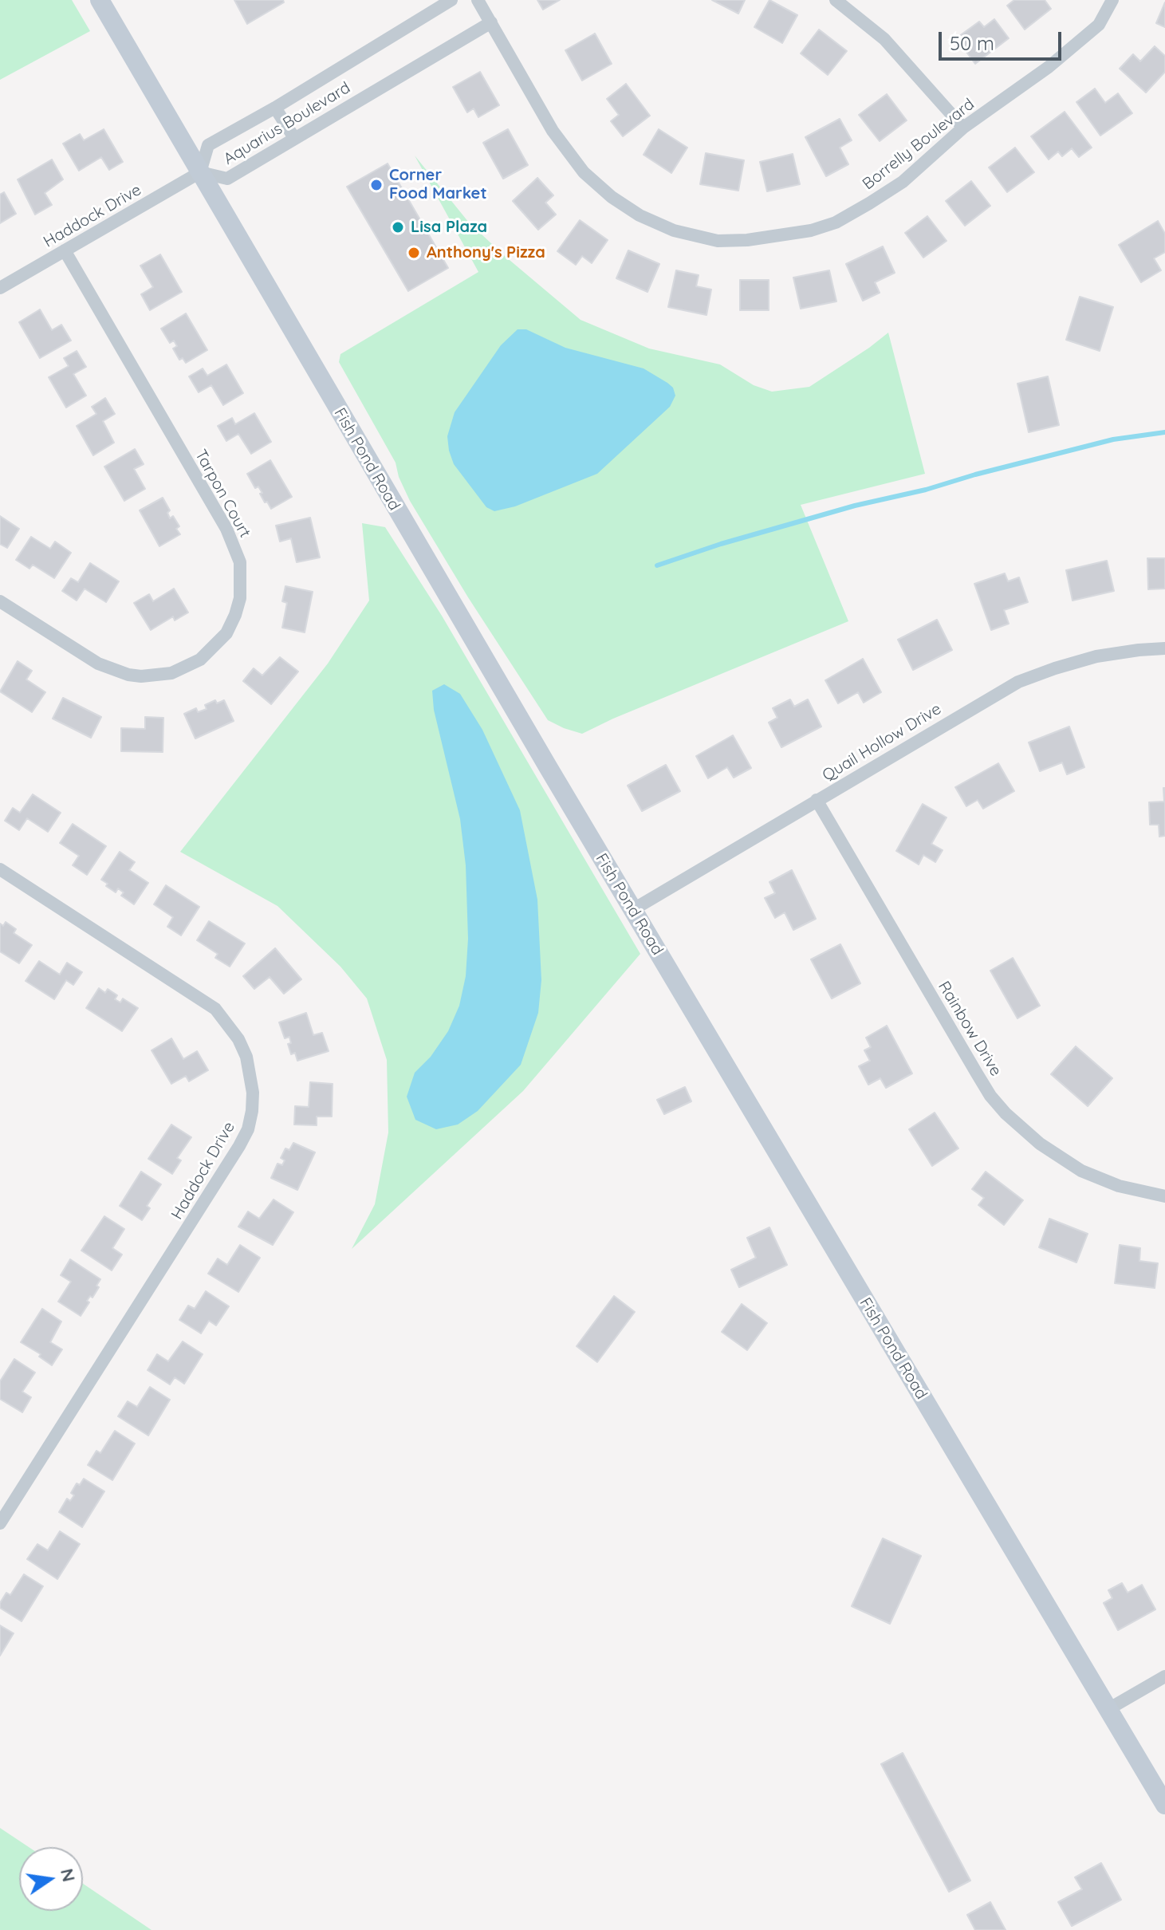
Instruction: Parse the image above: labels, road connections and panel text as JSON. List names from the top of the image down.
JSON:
{
  "streets": {
    "street": [
      "Aquarius Boulevard",
      "Borrelly Boulevard",
      "Haddock Drive",
      "Fish Pond Road",
      "Tarpon Court",
      "Quail Hollow Drive",
      "Rainbow Drive"
    ]
  },
  "crossings": [
    ["Aquarius Boulevard", "Borrelly Boulevard"],
    ["Aquarius Boulevard", "Haddock Drive"],
    ["Aquarius Boulevard", "Fish Pond Road"],
    ["Haddock Drive", "Fish Pond Road"],
    ["Haddock Drive", "Tarpon Court"],
    ["Fish Pond Road", "Quail Hollow Drive"],
    ["Quail Hollow Drive", "Rainbow Drive"]
  ],
  "places": ["Corner Food Market", "Lisa Plaza", "Anthony's Pizza"],
  "scale_bar": "50 m",
  "north": "right"
}
